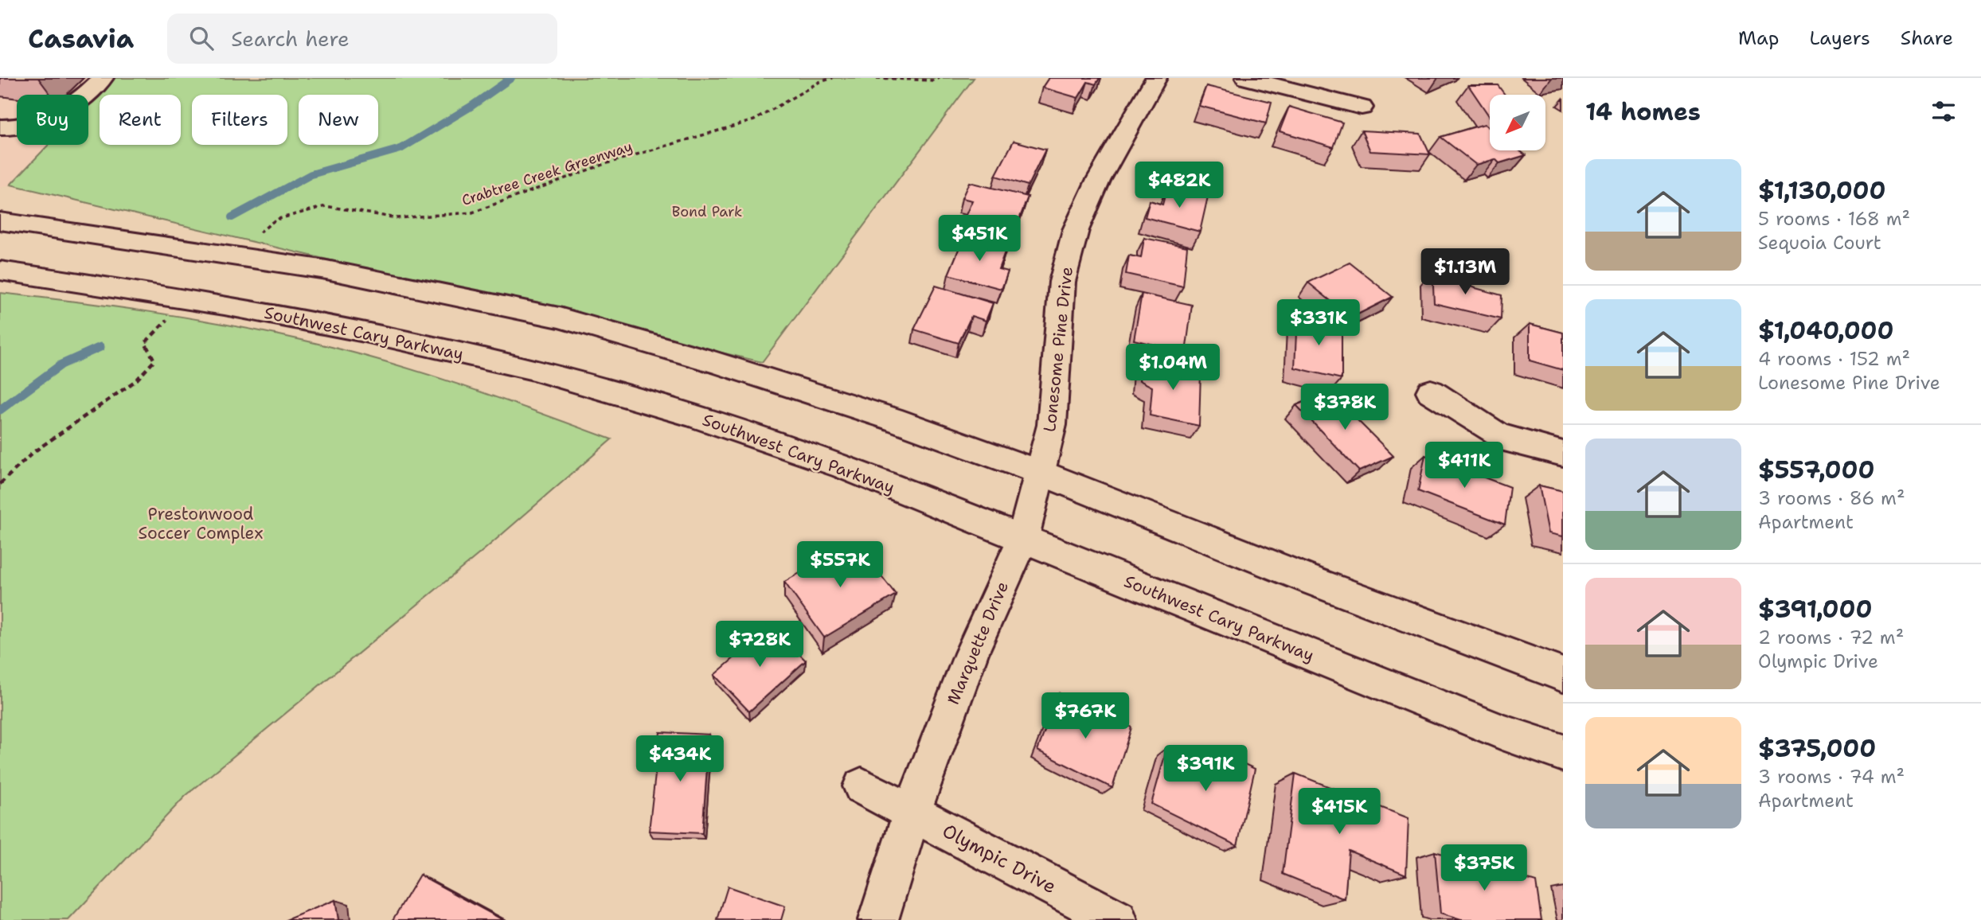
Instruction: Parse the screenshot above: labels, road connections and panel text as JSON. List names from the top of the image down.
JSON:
{
  "streets": {
    "main road": [
      "Southwest Cary Parkway",
      "Lonesome Pine Drive",
      "Marquette Drive",
      "Olympic Drive"
    ],
    "path": ["Crabtree Creek Greenway"]
  },
  "crossings": [
    ["Southwest Cary Parkway", "Marquette Drive"],
    ["Lonesome Pine Drive", "Marquette Drive"],
    ["Marquette Drive", "Olympic Drive"]
  ],
  "parks": ["Bond Park", "Prestonwood Soccer Complex"],
  "north": "bottom left",
  "page": {
    "header": "Casavia",
    "search": "Search here",
    "nav": ["Map", "Layers", "Share"],
    "heading": "14 homes",
    "chip": [
      "Buy",
      "Rent",
      "Filters",
      "New"
    ],
    "list": [
      {
        "name": "$1,130,000",
        "note": "5 rooms · 168 m² · Sequoia Court"
      },
      {
        "name": "$1,040,000",
        "note": "4 rooms · 152 m² · Lonesome Pine Drive"
      },
      {
        "name": "$557,000",
        "note": "3 rooms · 86 m² · Apartment"
      },
      {
        "name": "$391,000",
        "note": "2 rooms · 72 m² · Olympic Drive"
      },
      {
        "name": "$375,000",
        "note": "3 rooms · 74 m² · Apartment"
      }
    ],
    "price": [
      "$482K",
      "$451K",
      "$1.13M",
      "$331K",
      "$1.04M",
      "$378K",
      "$411K",
      "$557K",
      "$728K",
      "$767K",
      "$434K",
      "$391K",
      "$415K",
      "$375K"
    ]
  }
}
